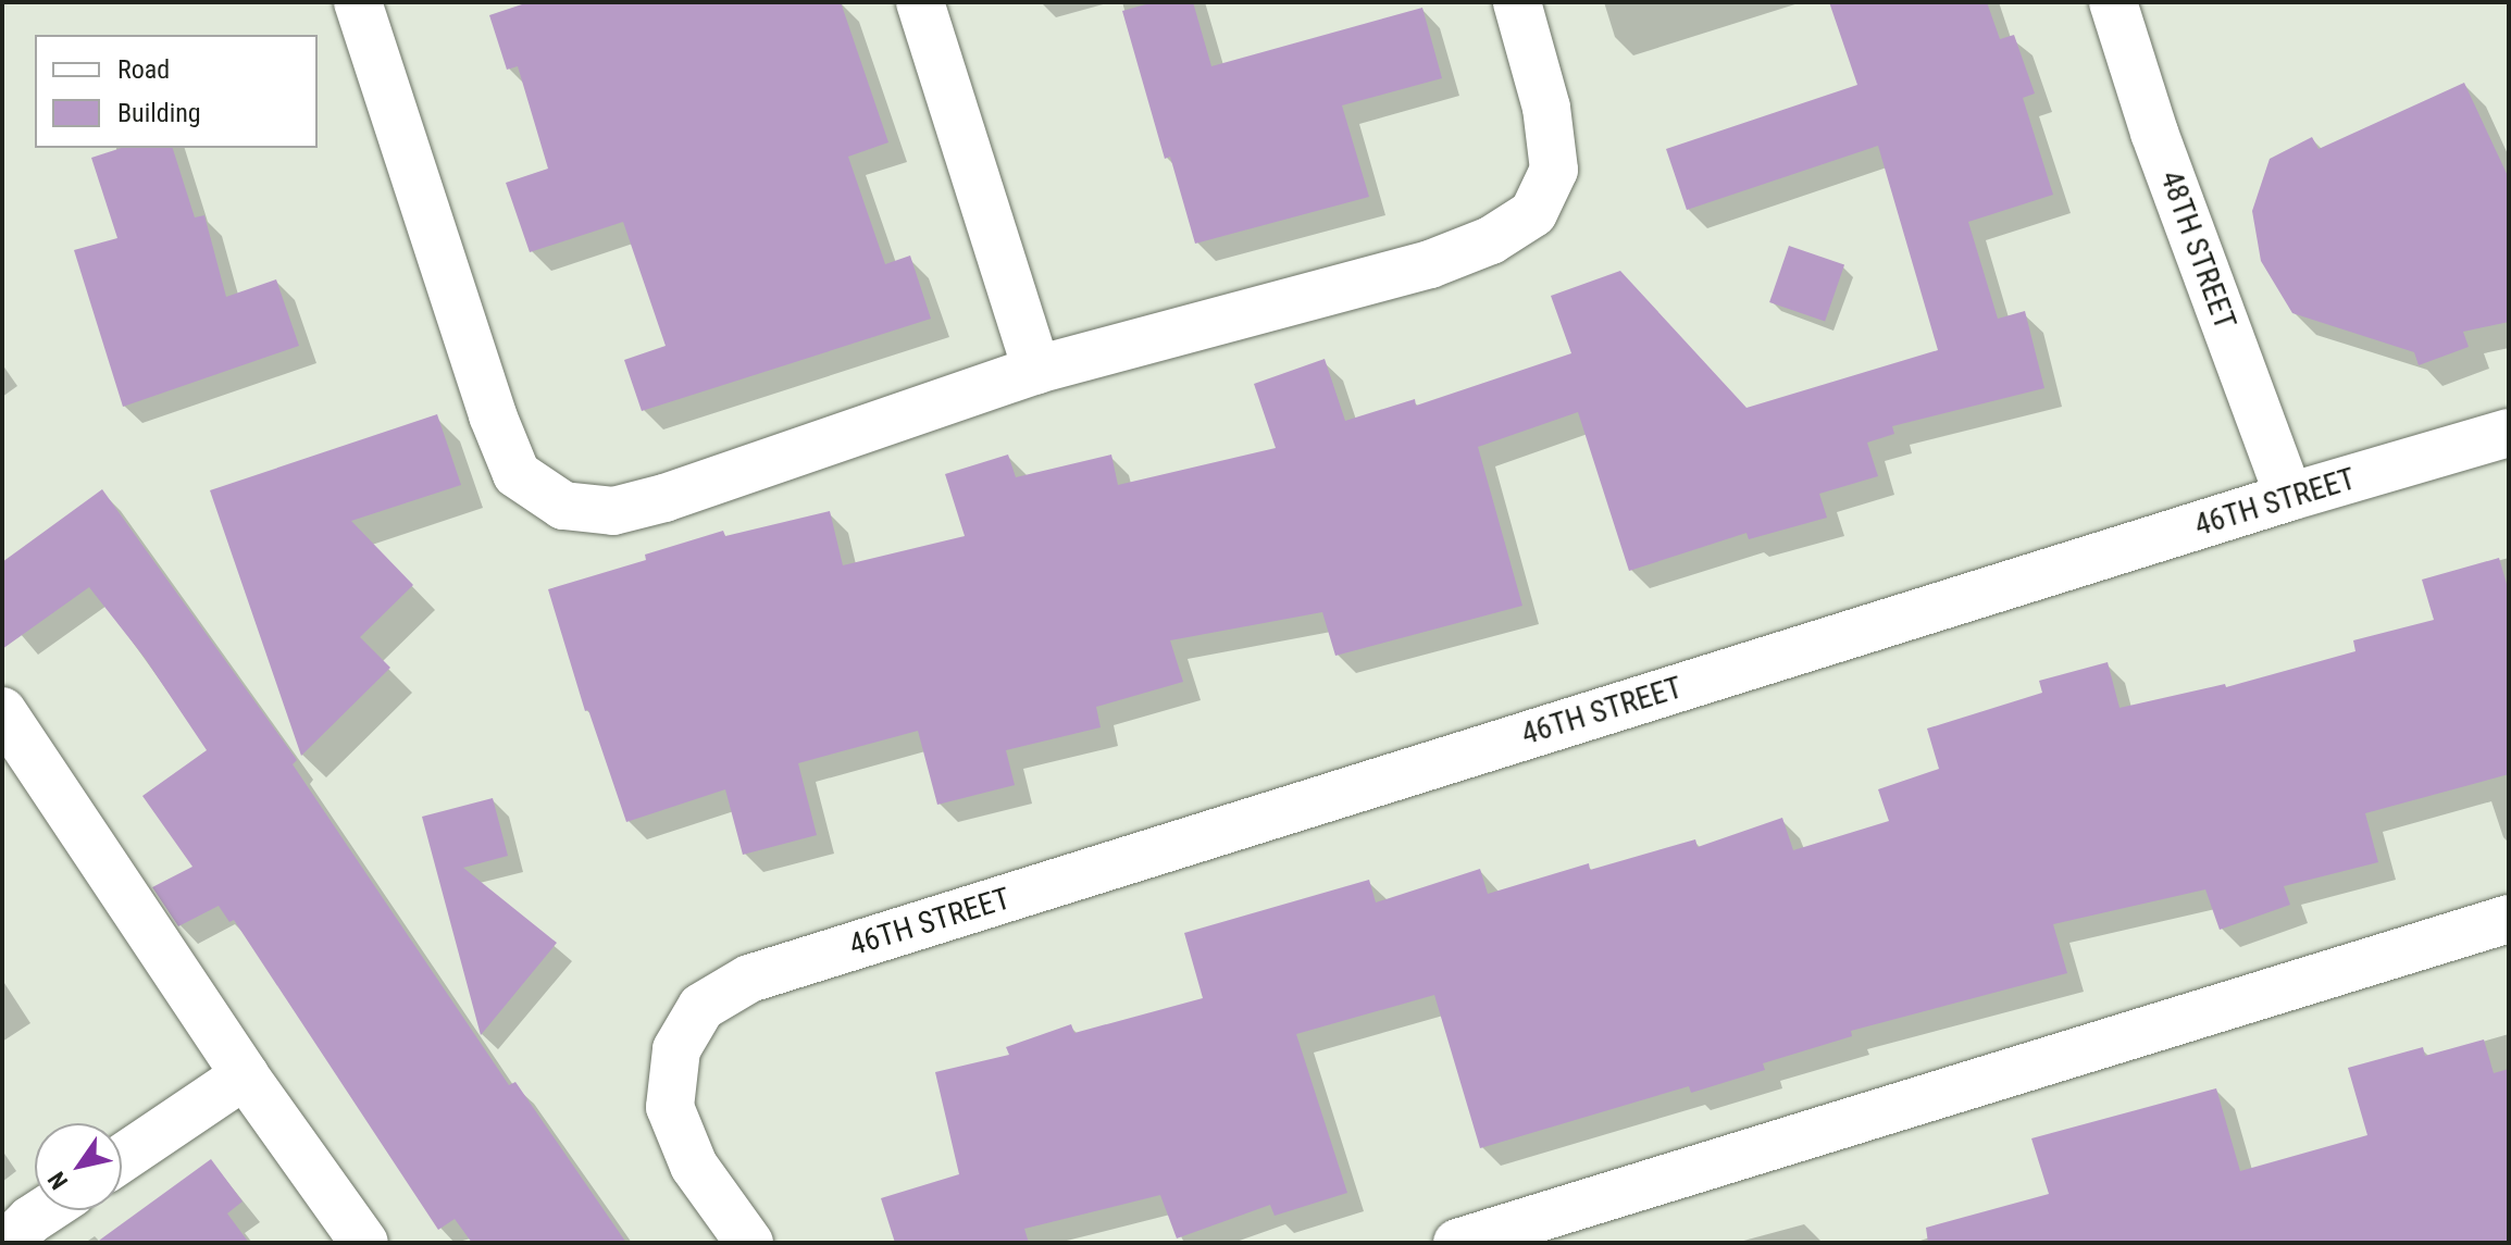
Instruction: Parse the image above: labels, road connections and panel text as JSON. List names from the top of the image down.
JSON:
{
  "streets": {
    "street": ["48TH STREET", "46TH STREET"]
  },
  "crossings": [
    ["48TH STREET", "46TH STREET"]
  ],
  "legend": ["Road", "Building"],
  "north": "bottom left"
}
